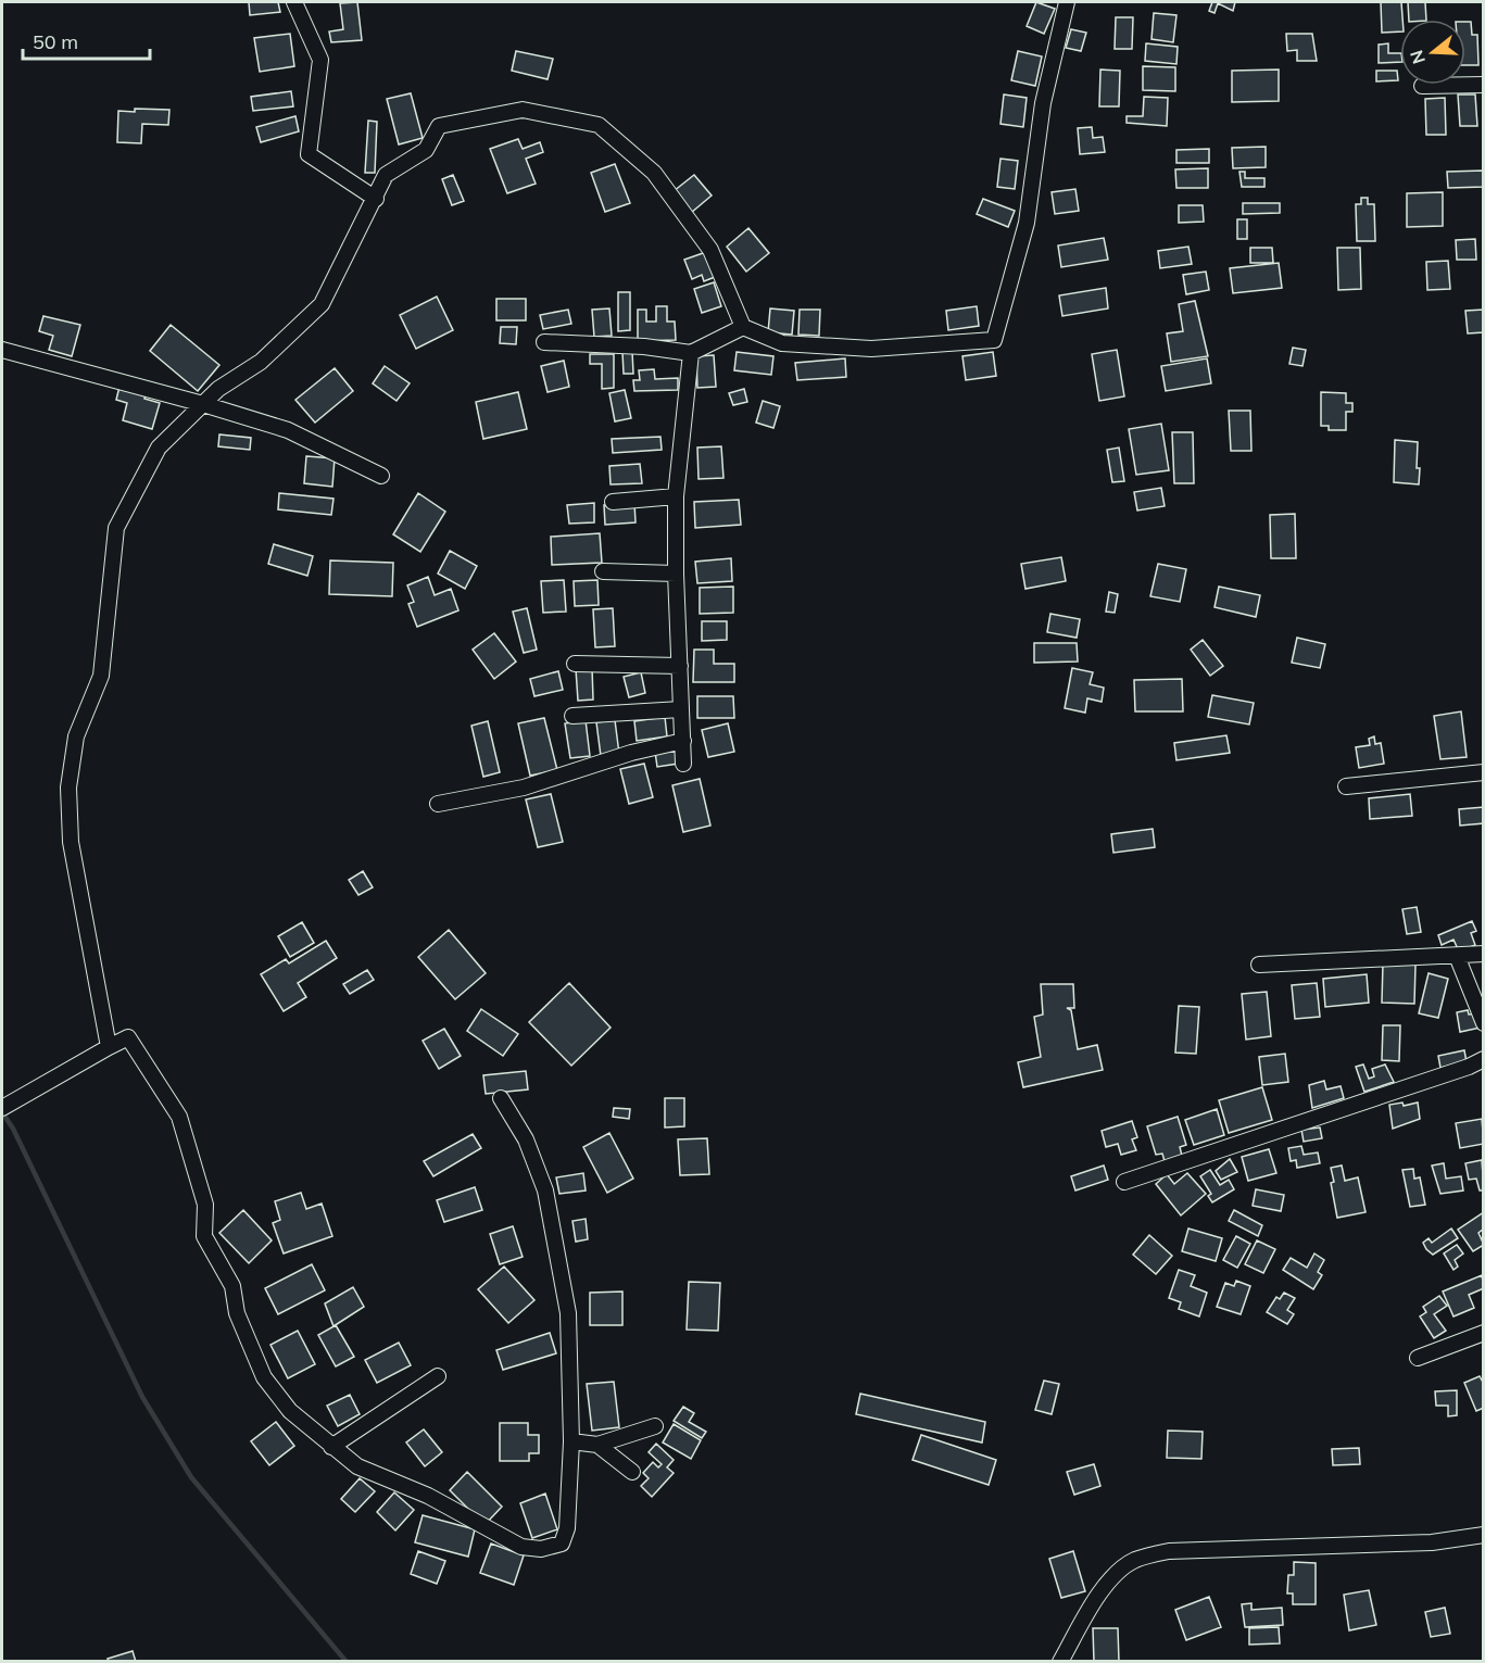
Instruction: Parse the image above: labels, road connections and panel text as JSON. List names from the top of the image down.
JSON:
{
  "scale_bar": "50 m",
  "north": "left"
}
